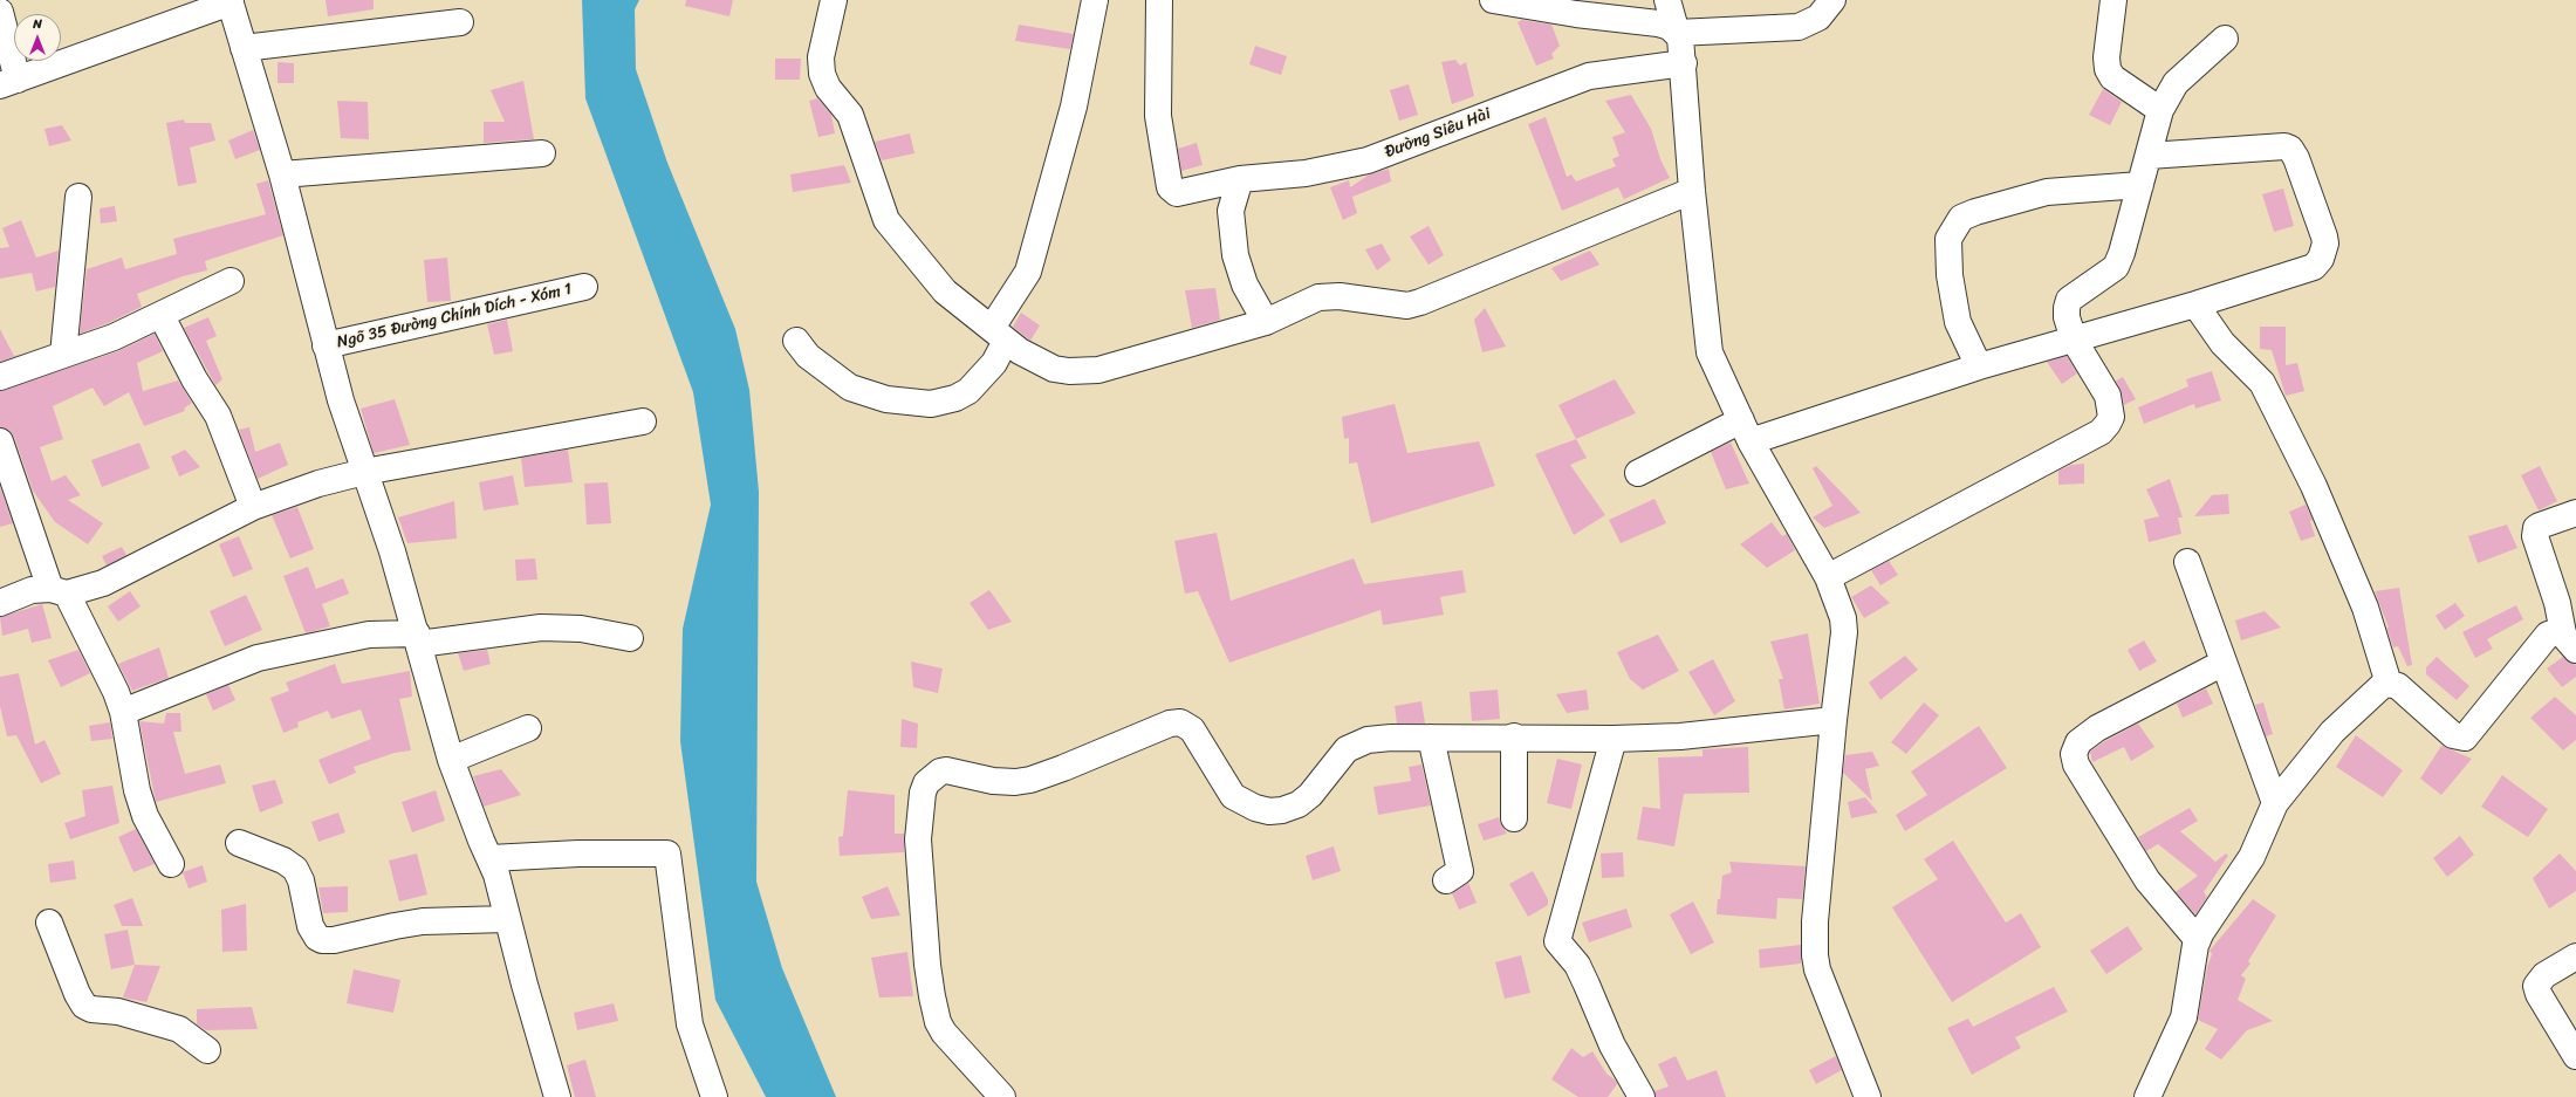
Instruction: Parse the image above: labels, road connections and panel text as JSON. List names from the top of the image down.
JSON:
{
  "streets": {
    "street": ["Đường Siêu Hài", "Ngõ 35 Đường Chính Dích - Xóm 1"]
  },
  "north": "top"
}
